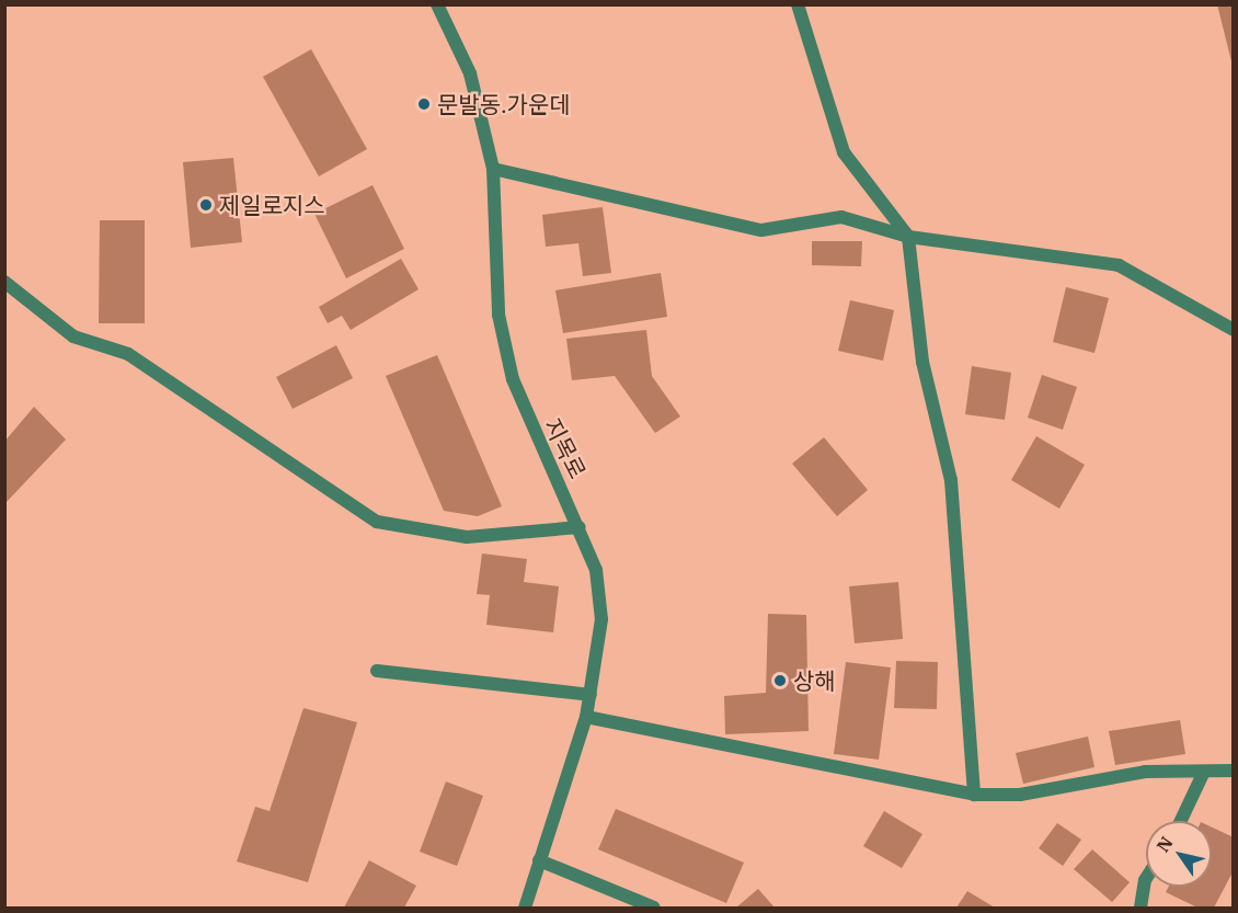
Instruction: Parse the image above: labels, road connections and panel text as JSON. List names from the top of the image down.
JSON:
{
  "streets": {
    "street": ["지목로"]
  },
  "places": ["문발동.가운데", "제일로지스", "상해"],
  "north": "top left"
}
